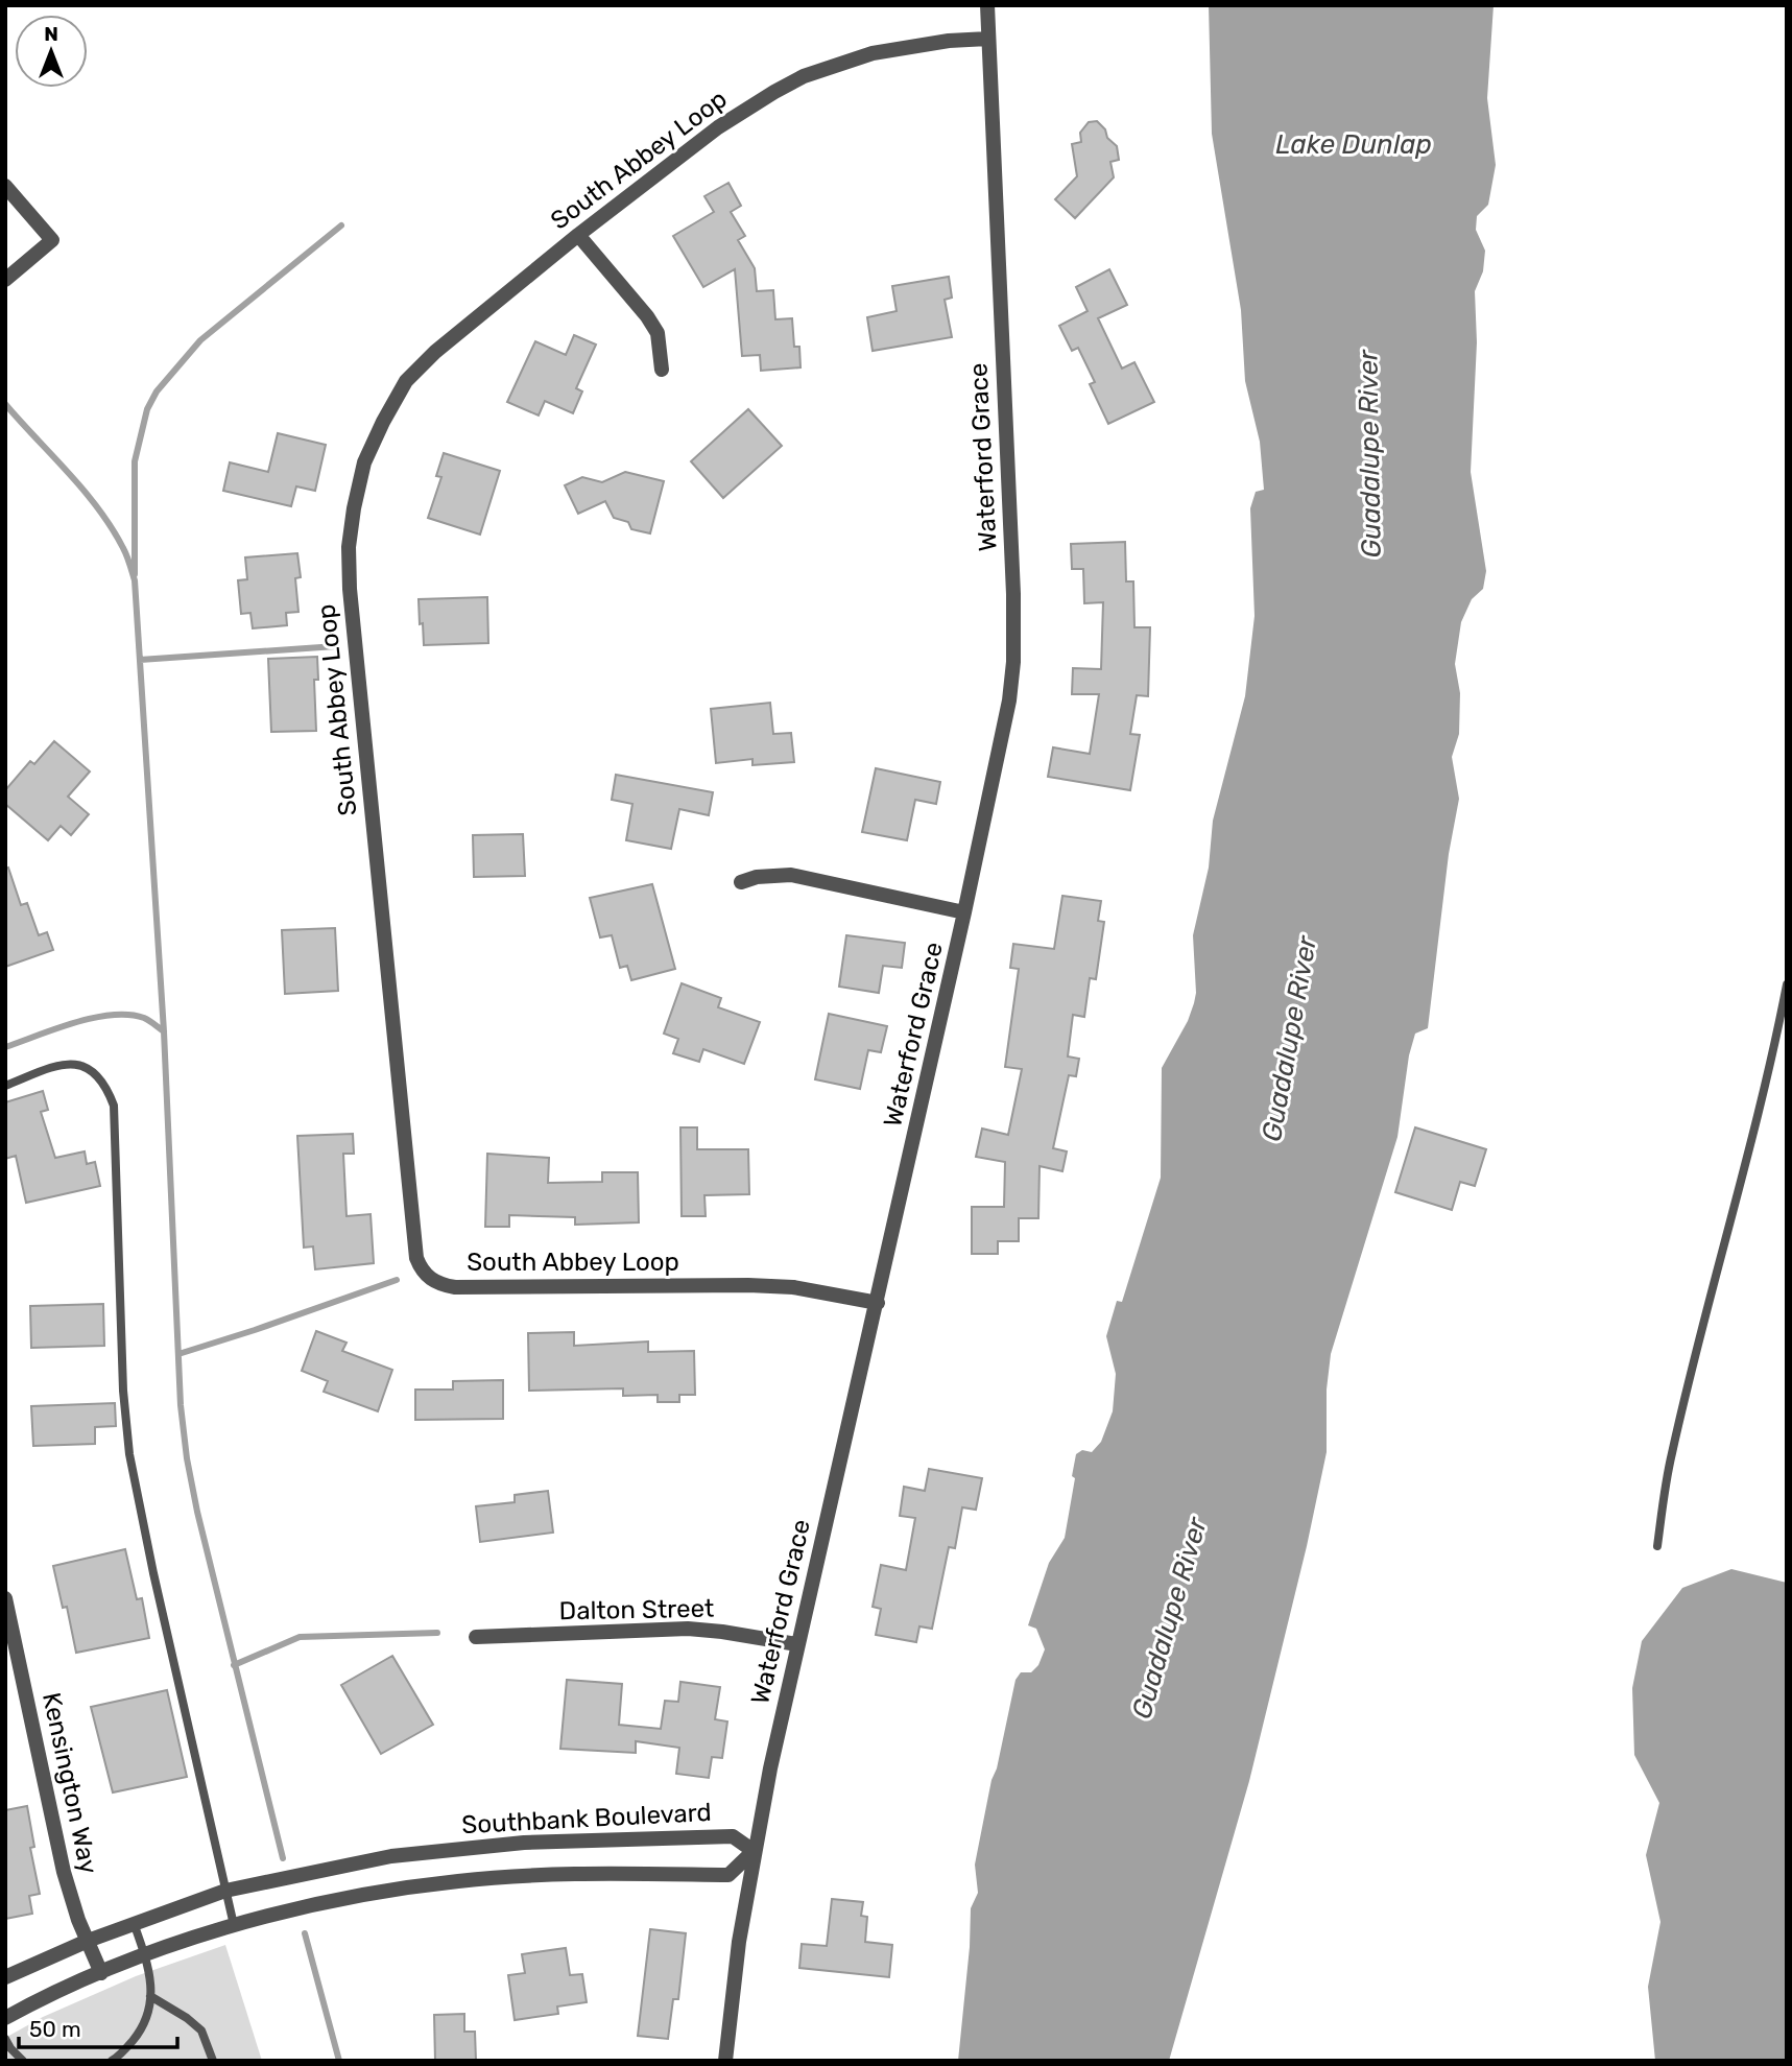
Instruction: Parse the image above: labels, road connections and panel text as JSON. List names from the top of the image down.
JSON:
{
  "streets": {
    "street": [
      "South Abbey Loop",
      "Waterford Grace",
      "Dalton Street",
      "Kensington Way",
      "Southbank Boulevard"
    ]
  },
  "crossings": [
    ["South Abbey Loop", "Waterford Grace"],
    ["Waterford Grace", "Dalton Street"],
    ["Waterford Grace", "Southbank Boulevard"],
    ["Kensington Way", "Southbank Boulevard"]
  ],
  "water": ["Lake Dunlap", "Guadalupe River"],
  "scale_bar": "50 m",
  "north": "top"
}
